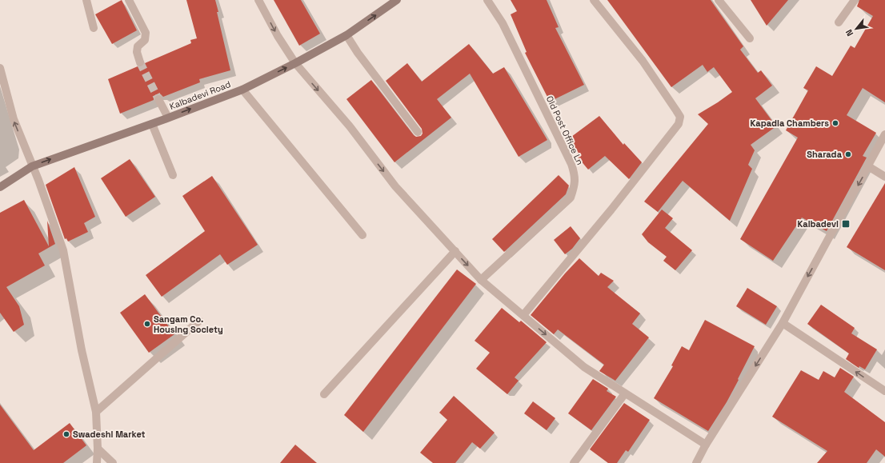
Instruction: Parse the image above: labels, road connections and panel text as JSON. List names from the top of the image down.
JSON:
{
  "streets": {
    "main road": ["Kalbadevi Road"],
    "street": ["Old Post Office Ln"]
  },
  "one_way": ["Kalbadevi Road"],
  "places": {
    "other": [
      "Kapadia Chambers",
      "Sharada",
      "Sangam Co. Housing Society",
      "Swadeshi Market"
    ],
    "transit": ["Kalbadevi"]
  },
  "north": "bottom left"
}
